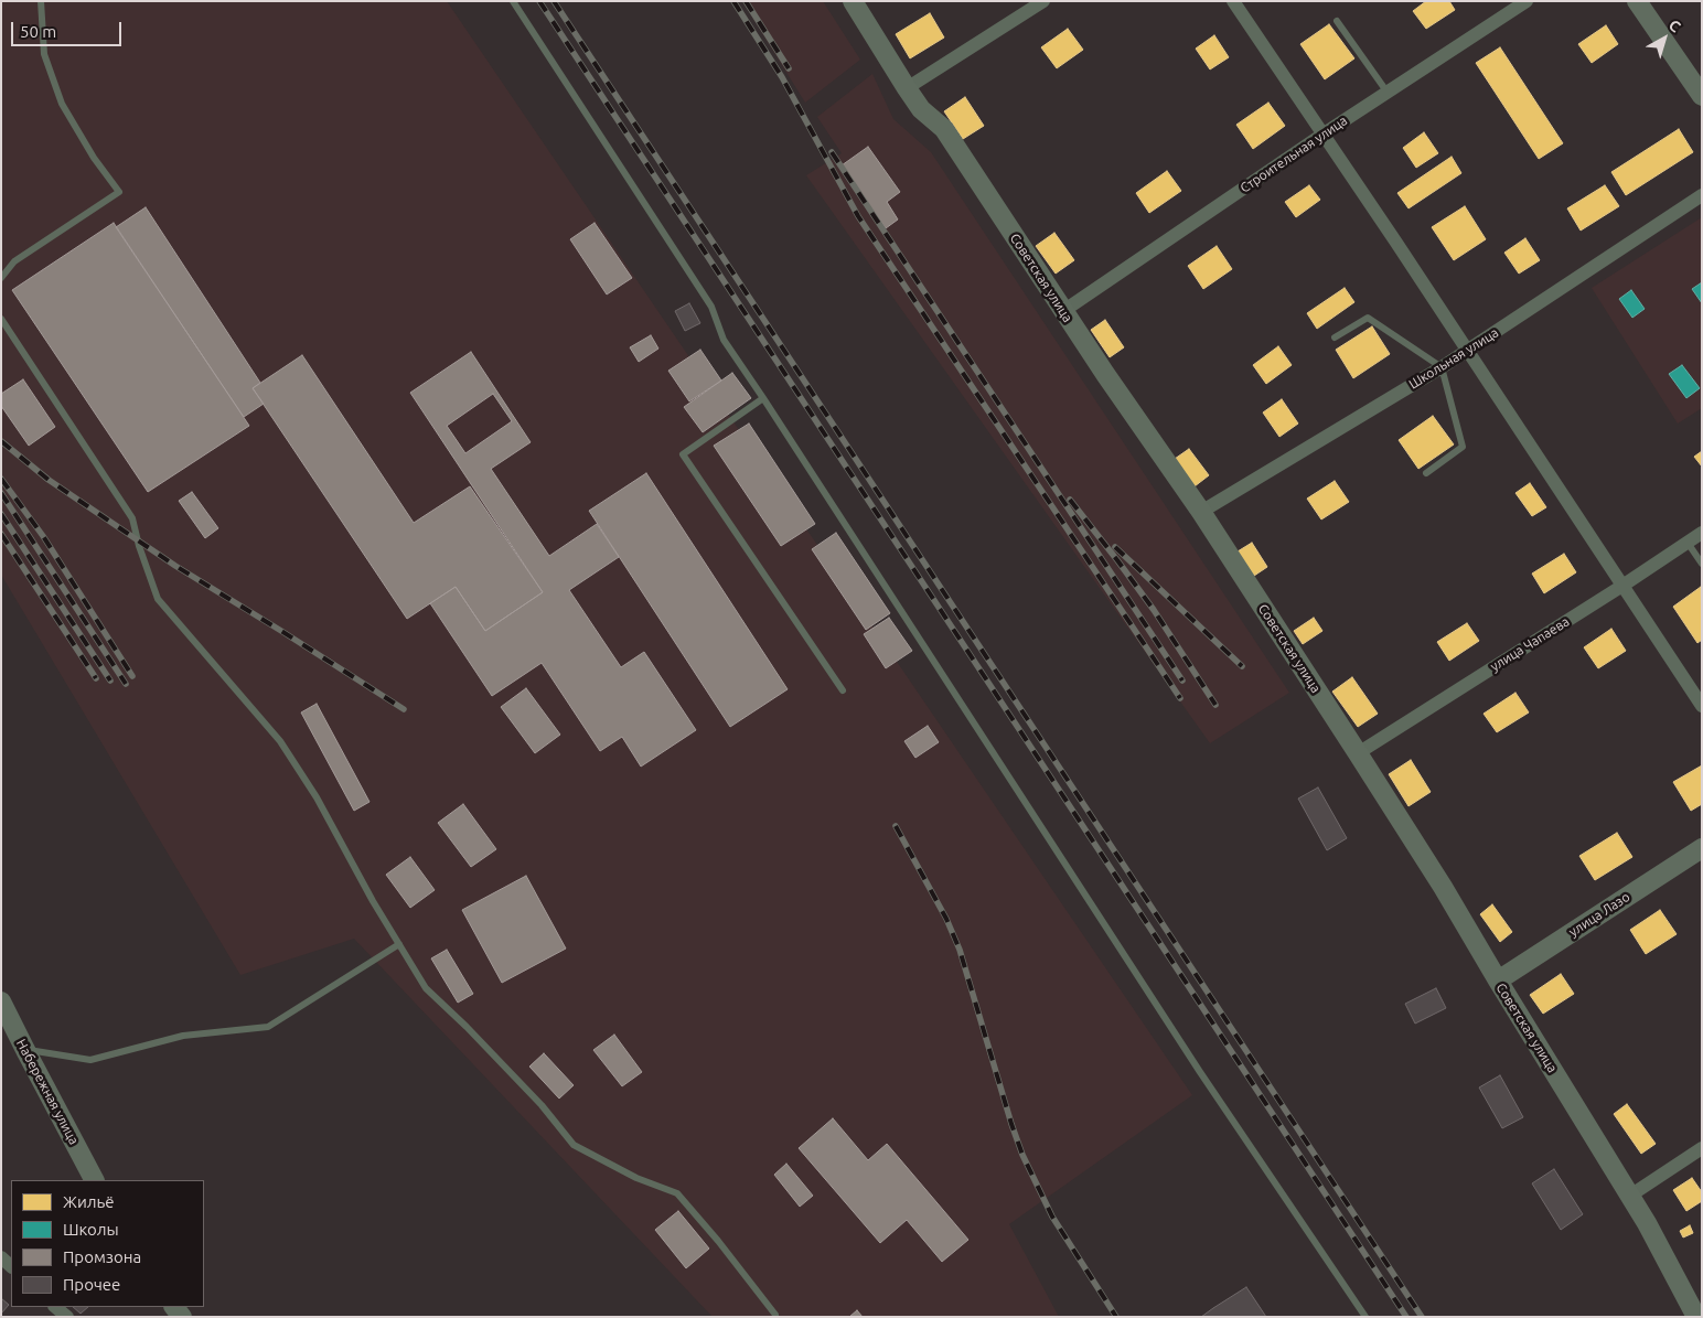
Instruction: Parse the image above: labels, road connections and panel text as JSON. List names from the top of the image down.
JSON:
{
  "streets": {
    "street": [
      "Строительная улица",
      "Советская улица",
      "Школьная улица",
      "улица Чапаева",
      "улица Лазо",
      "Набережная улица"
    ]
  },
  "crossings": [
    ["Строительная улица", "Советская улица"],
    ["Советская улица", "Школьная улица"],
    ["Советская улица", "улица Чапаева"],
    ["Советская улица", "улица Лазо"]
  ],
  "legend": [
    "Жильё",
    "Школы",
    "Промзона",
    "Прочее"
  ],
  "scale_bar": "50 m",
  "north": "top right"
}
